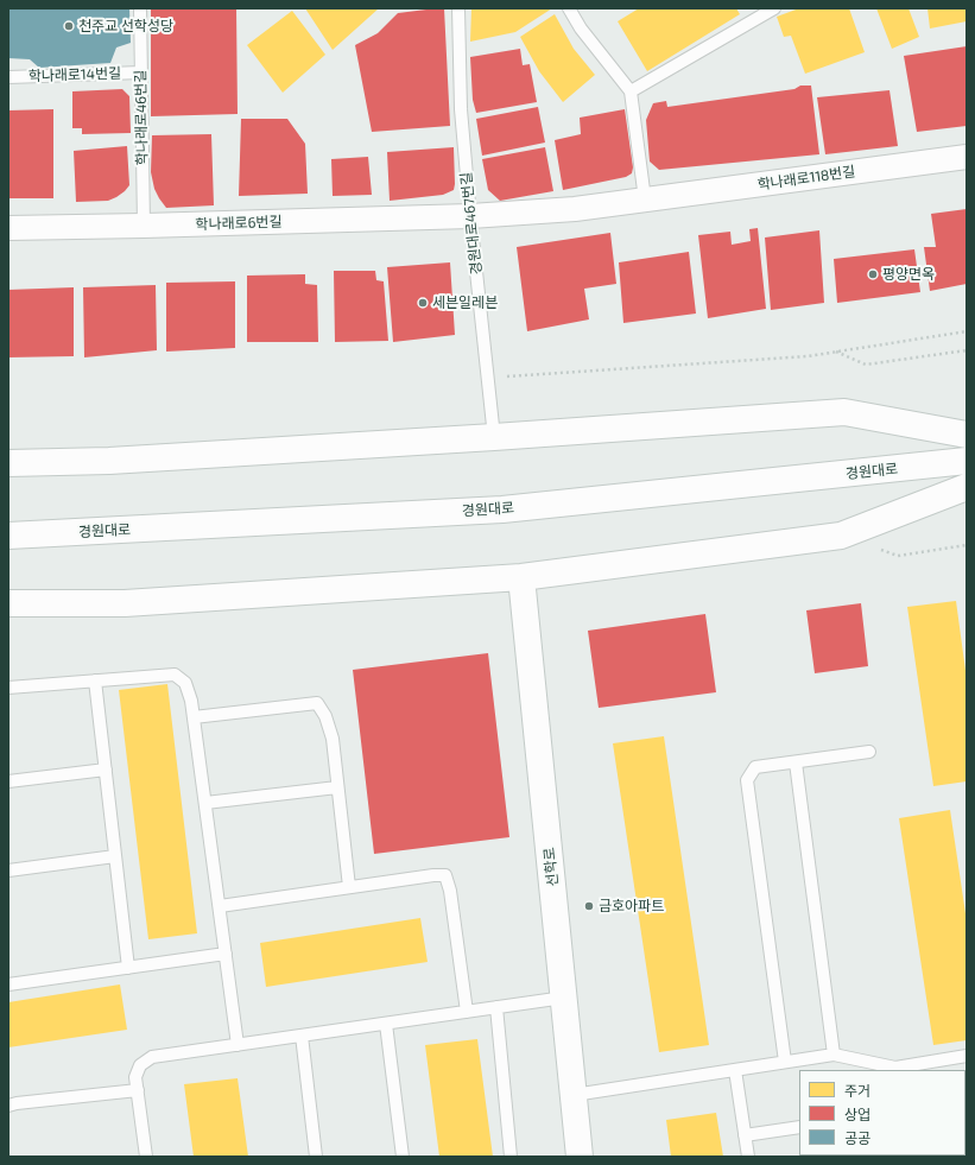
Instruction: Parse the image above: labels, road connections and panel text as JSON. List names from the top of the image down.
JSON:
{
  "streets": {
    "main road": ["경원대로", "선학로"],
    "street": ["학나래로118번길", "학나래로6번길"],
    "lane": ["학나래로14번길", "학나래로46번길", "경원대로467번길"]
  },
  "crossings": [
    ["학나래로14번길", "학나래로46번길"],
    ["학나래로46번길", "학나래로6번길"],
    ["학나래로118번길", "학나래로6번길"],
    ["학나래로118번길", "경원대로467번길"],
    ["학나래로6번길", "경원대로467번길"]
  ],
  "places": [
    "천주교 선학성당",
    "평양면옥",
    "세븐일레븐",
    "금호아파트"
  ],
  "legend": ["주거", "상업", "공공"]
}
